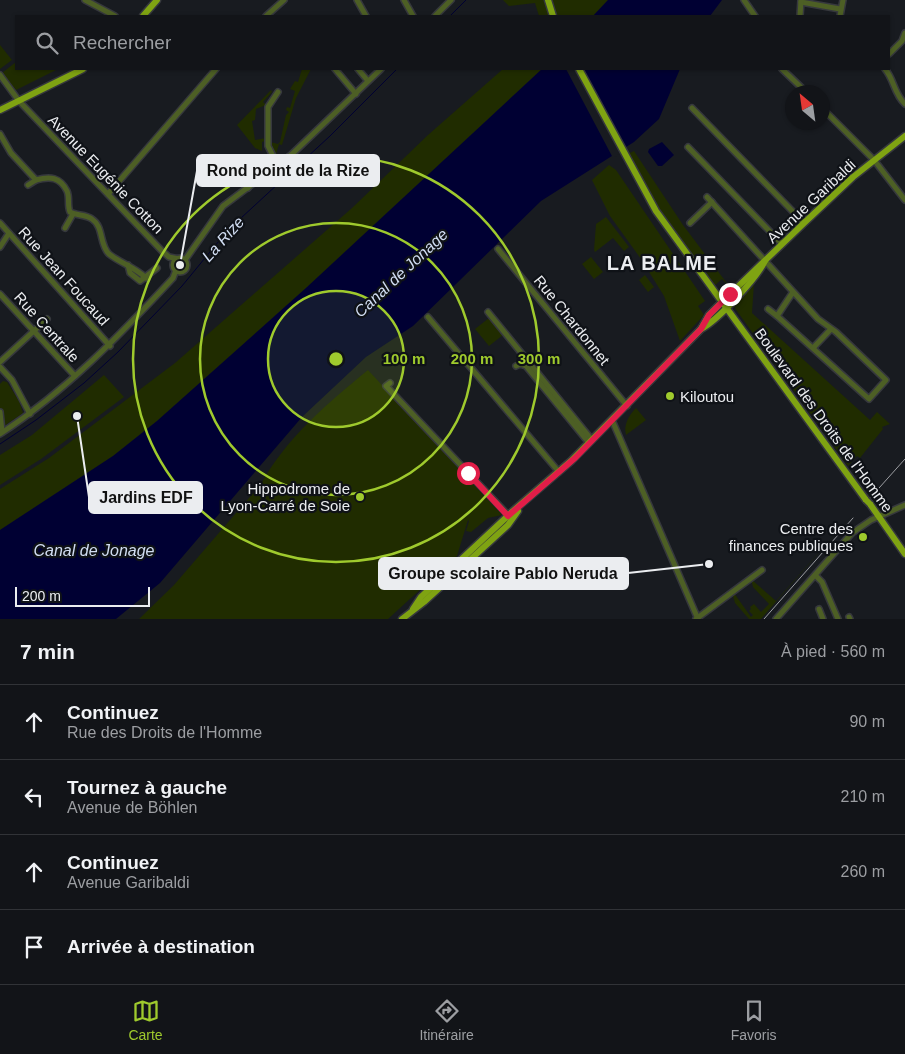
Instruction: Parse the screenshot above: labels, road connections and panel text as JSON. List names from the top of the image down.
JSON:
{
  "streets": {
    "main road": ["Avenue Garibaldi", "Boulevard des Droits de l'Homme"],
    "street": [
      "Avenue Eugénie Cotton",
      "Rue Jean Foucaud",
      "Rue Chardonnet",
      "Rue Centrale"
    ]
  },
  "crossings": [
    ["Avenue Garibaldi", "Rue Chardonnet"],
    ["Avenue Garibaldi", "Boulevard des Droits de l'Homme"]
  ],
  "districts": ["LA BALME"],
  "water": ["La Rize", "Canal de Jonage"],
  "places": [
    "Rond point de la Rize",
    "Kiloutou",
    "Jardins EDF",
    "Hippodrome de Lyon-Carré de Soie",
    "Centre des finances publiques",
    "Groupe scolaire Pablo Neruda"
  ],
  "scale_bar": "200 m",
  "north": "top left",
  "page": {
    "search": "Rechercher",
    "scale": "200 m",
    "heading": ["7 min", "À pied · 560 m"],
    "list": [
      ["Continuez", "Rue des Droits de l'Homme", "90 m"],
      ["Tournez à gauche", "Avenue de Böhlen", "210 m"],
      ["Continuez", "Avenue Garibaldi", "260 m"],
      "Arrivée à destination"
    ],
    "nav": ["Carte", "Itinéraire", "Favoris"]
  },
  "rings": ["100 m", "200 m", "300 m"]
}
